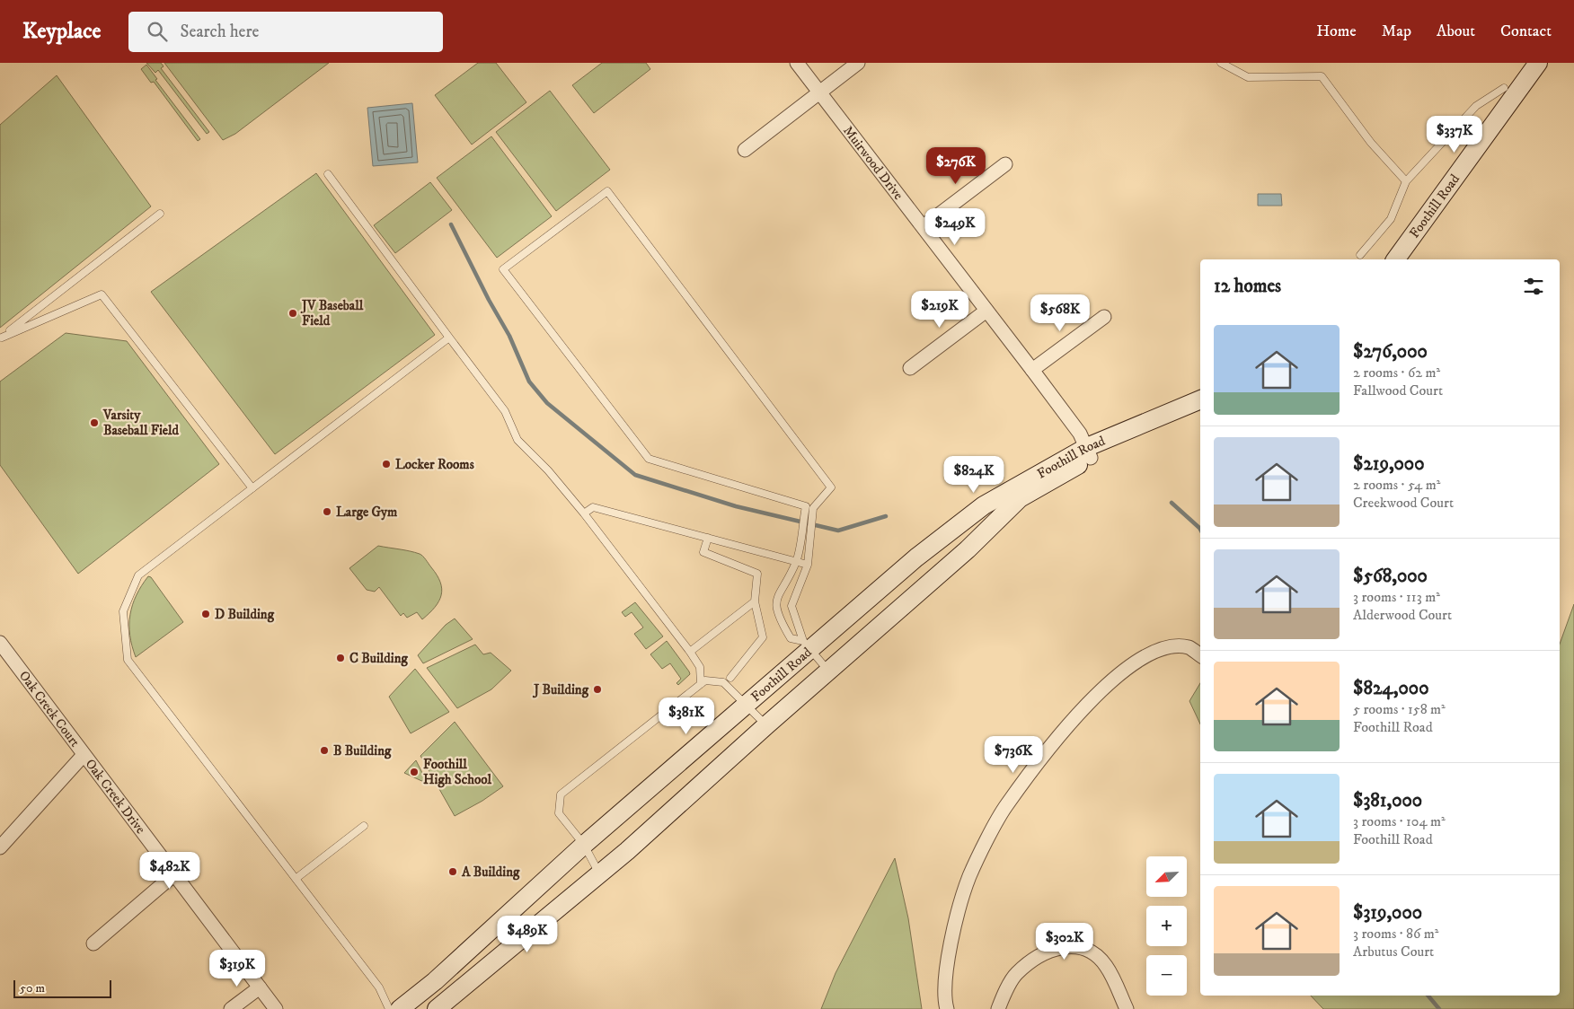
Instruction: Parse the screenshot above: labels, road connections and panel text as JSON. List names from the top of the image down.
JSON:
{
  "streets": {
    "main road": ["Foothill Road"],
    "street": ["Muirwood Drive", "Oak Creek Court", "Oak Creek Drive"]
  },
  "crossings": [
    ["Muirwood Drive", "Foothill Road"],
    ["Oak Creek Court", "Oak Creek Drive"]
  ],
  "places": [
    "JV Baseball Field",
    "Varsity Baseball Field",
    "Locker Rooms",
    "Large Gym",
    "D Building",
    "C Building",
    "J Building",
    "B Building",
    "Foothill High School",
    "A Building"
  ],
  "scale_bar": "50 m",
  "north": "bottom left",
  "page": {
    "header": "Keyplace",
    "search": "Search here",
    "nav": [
      "Home",
      "Map",
      "About",
      "Contact"
    ],
    "price": [
      "$337K",
      "$276K",
      "$249K",
      "$219K",
      "$568K",
      "$824K",
      "$381K",
      "$736K",
      "$482K",
      "$489K",
      "$302K",
      "$319K"
    ],
    "heading": "12 homes",
    "list": [
      {
        "name": "$276,000",
        "note": "2 rooms · 62 m² · Fallwood Court"
      },
      {
        "name": "$219,000",
        "note": "2 rooms · 54 m² · Creekwood Court"
      },
      {
        "name": "$568,000",
        "note": "3 rooms · 113 m² · Alderwood Court"
      },
      {
        "name": "$824,000",
        "note": "5 rooms · 158 m² · Foothill Road"
      },
      {
        "name": "$381,000",
        "note": "3 rooms · 104 m² · Foothill Road"
      },
      {
        "name": "$319,000",
        "note": "3 rooms · 86 m² · Arbutus Court"
      }
    ],
    "map_buttons": ["+", "−"],
    "scale": "50 m"
  }
}
